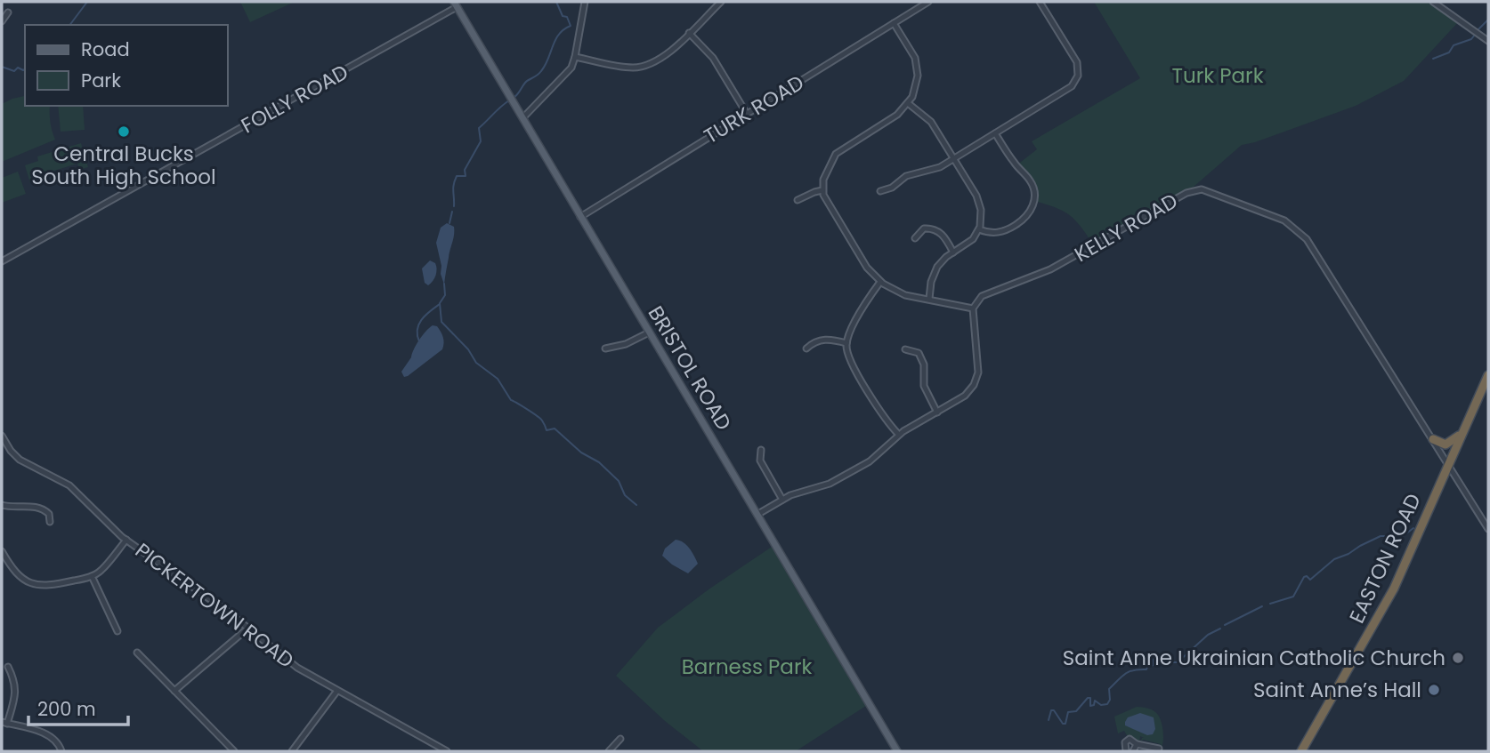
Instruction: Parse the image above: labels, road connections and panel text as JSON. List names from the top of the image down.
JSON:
{
  "streets": {
    "highway": ["EASTON ROAD"],
    "main road": ["BRISTOL ROAD"],
    "street": [
      "FOLLY ROAD",
      "TURK ROAD",
      "KELLY ROAD",
      "PICKERTOWN ROAD"
    ]
  },
  "crossings": [
    ["FOLLY ROAD", "BRISTOL ROAD"],
    ["TURK ROAD", "BRISTOL ROAD"],
    ["KELLY ROAD", "EASTON ROAD"]
  ],
  "parks": ["Turk Park", "Barness Park"],
  "places": ["Central Bucks South High School", "Saint Anne Ukrainian Catholic Church", "Saint Anne’s Hall"],
  "legend": ["Road", "Park"],
  "scale_bar": "200 m"
}
